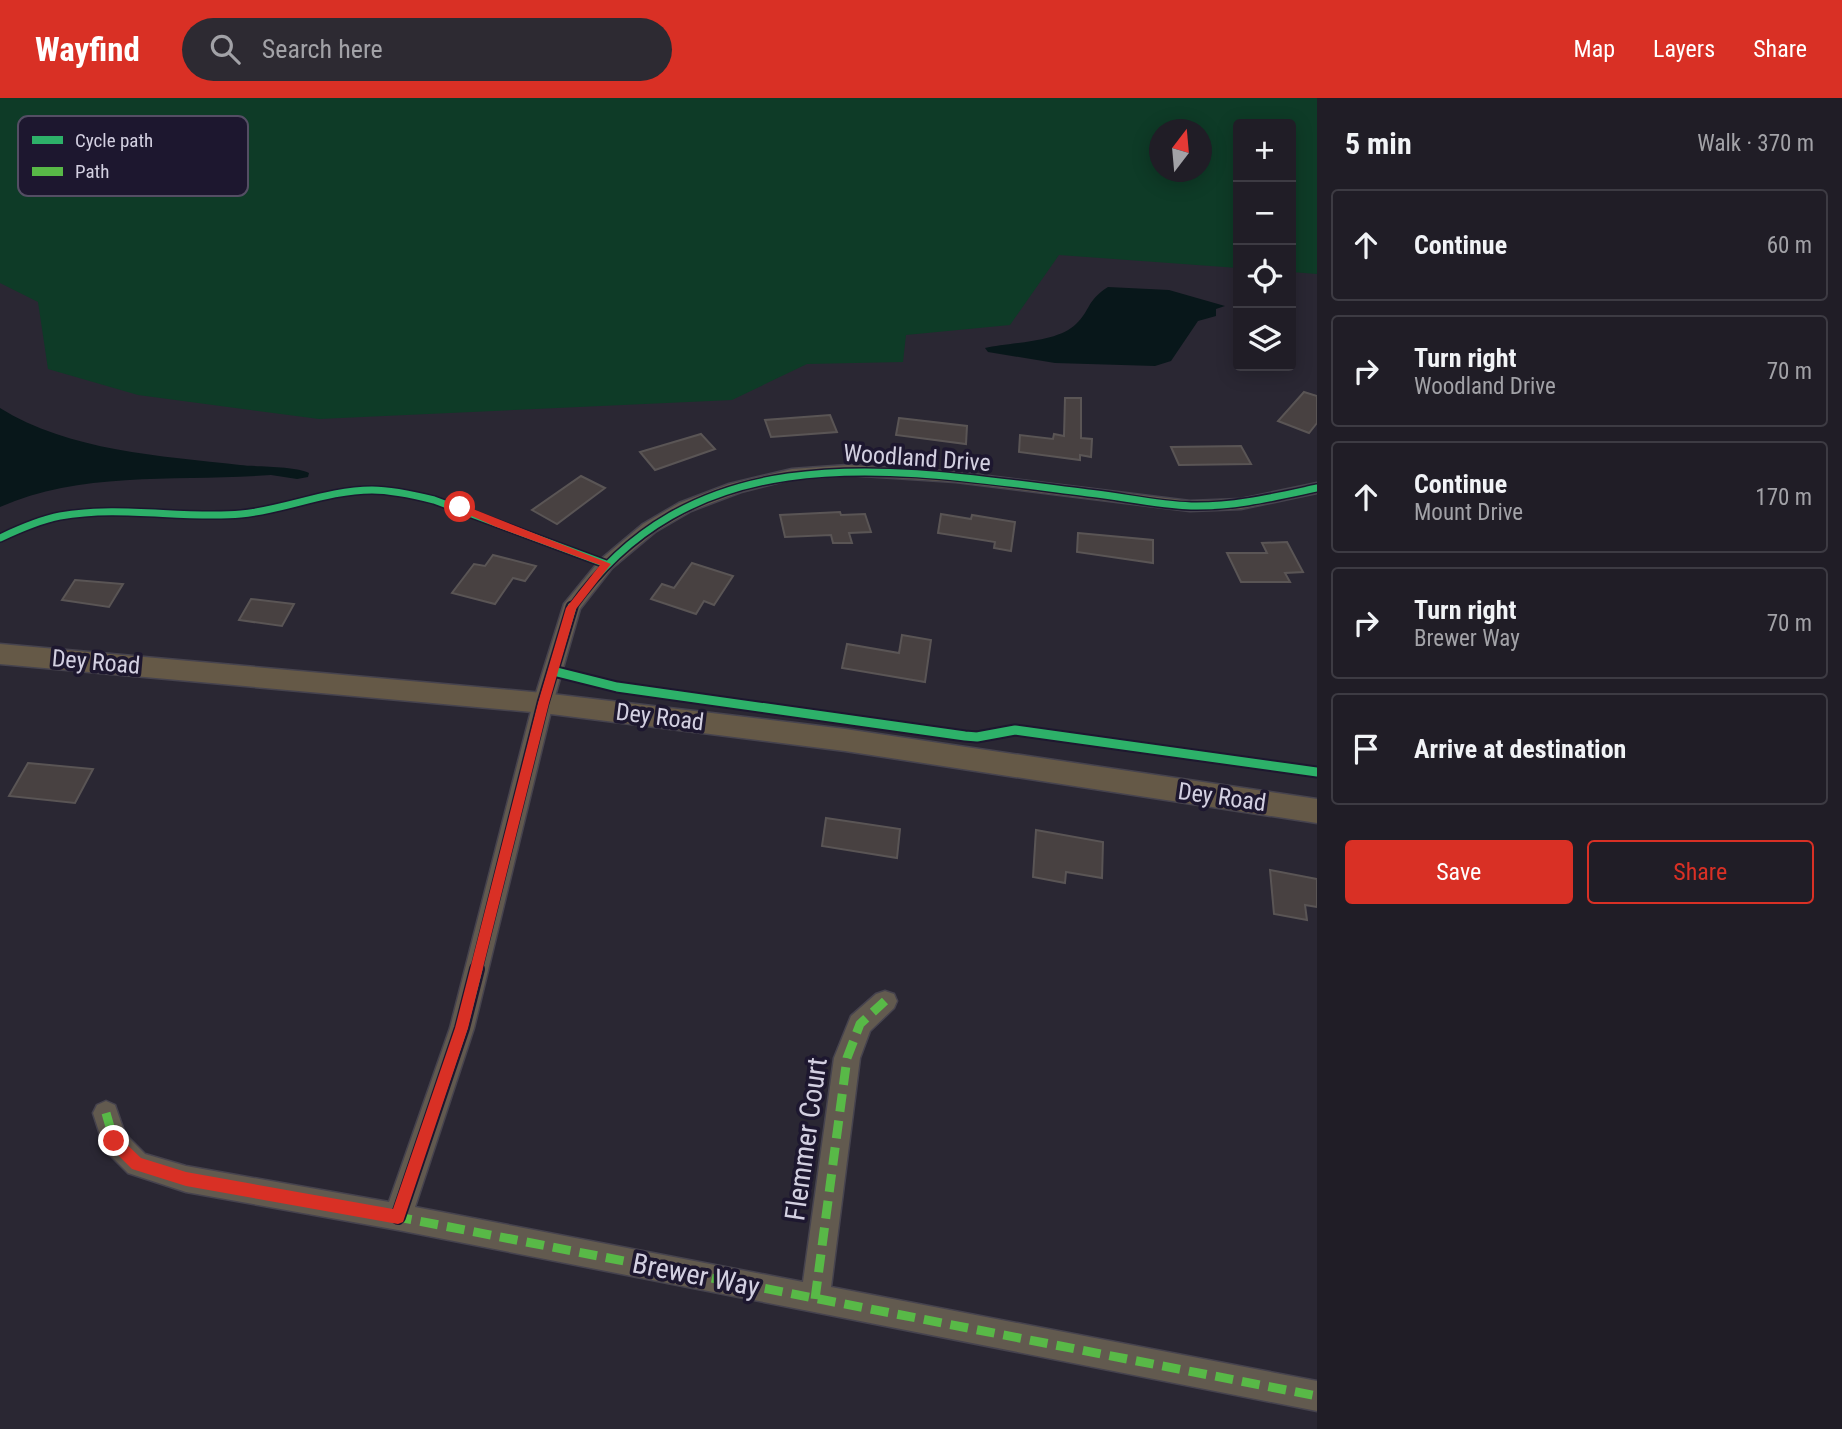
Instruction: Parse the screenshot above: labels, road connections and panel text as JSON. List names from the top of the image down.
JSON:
{
  "streets": {
    "main road": ["Dey Road"],
    "street": ["Woodland Drive", "Flemmer Court", "Brewer Way"]
  },
  "crossings": [
    ["Woodland Drive", "Dey Road"],
    ["Woodland Drive", "Brewer Way"],
    ["Flemmer Court", "Brewer Way"]
  ],
  "legend": ["Cycle path", "Path"],
  "north": "top",
  "page": {
    "header": "Wayfind",
    "search": "Search here",
    "nav": ["Map", "Layers", "Share"],
    "heading": ["5 min", "Walk · 370 m"],
    "map_buttons": ["+", "−"],
    "list": [
      ["Continue", "60 m"],
      ["Turn right", "Woodland Drive", "70 m"],
      ["Continue", "Mount Drive", "170 m"],
      ["Turn right", "Brewer Way", "70 m"],
      "Arrive at destination"
    ],
    "buttons": ["Save", "Share"]
  }
}
